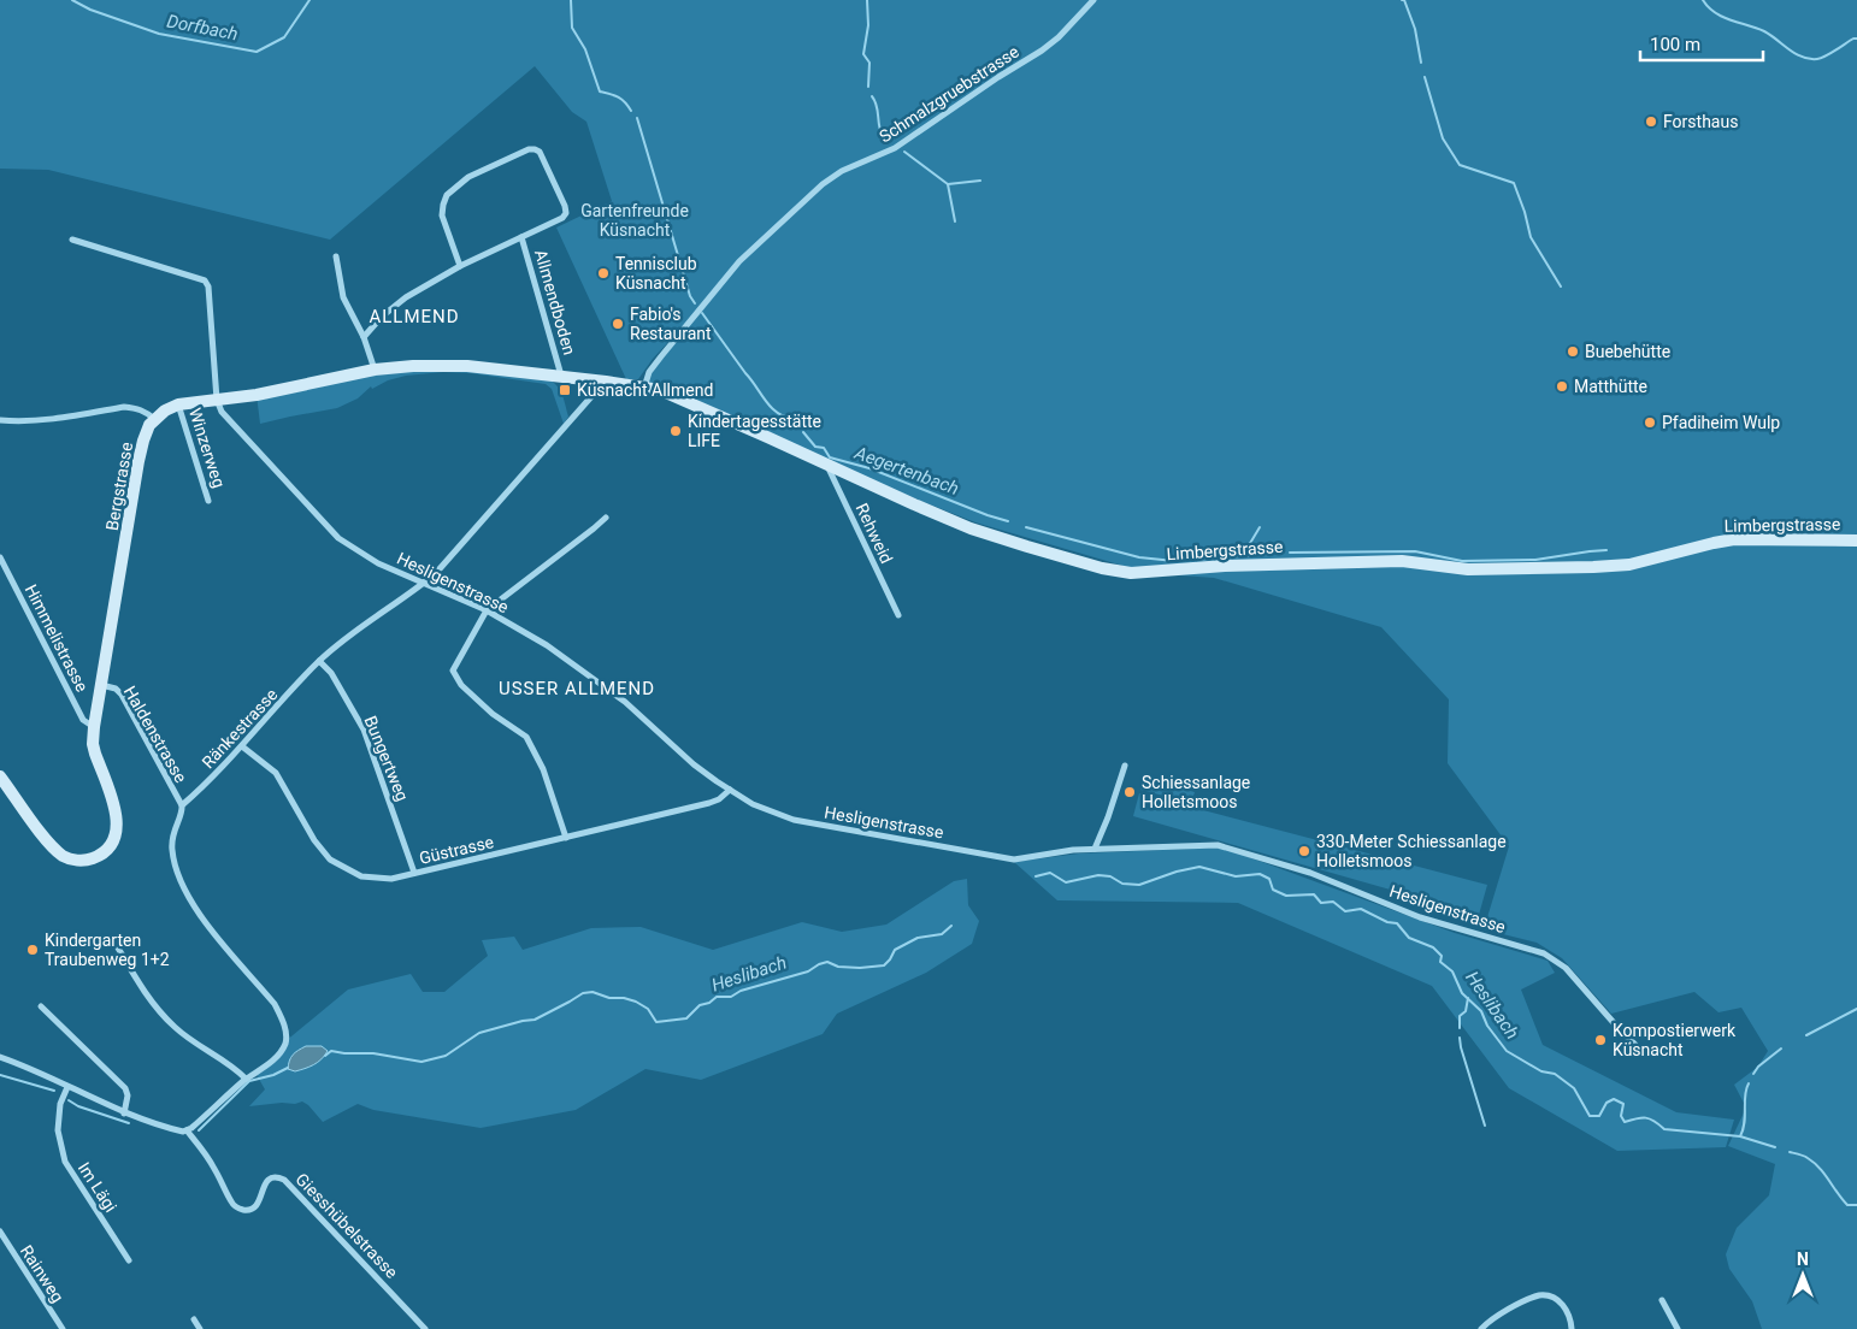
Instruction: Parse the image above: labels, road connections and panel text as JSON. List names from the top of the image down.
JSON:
{
  "streets": {
    "street": [
      "Schmalzgruebstrasse",
      "Allmendboden",
      "Winzerweg",
      "Bergstrasse",
      "Limbergstrasse",
      "Rehweid",
      "Hesligenstrasse",
      "Himmelistrasse",
      "Ränkestrasse",
      "Haldenstrasse",
      "Bungertweg",
      "Güstrasse",
      "Im Lägi",
      "Giesshübelstrasse",
      "Rainweg"
    ]
  },
  "crossings": [
    ["Schmalzgruebstrasse", "Limbergstrasse"],
    ["Bergstrasse", "Himmelistrasse"],
    ["Bergstrasse", "Haldenstrasse"],
    ["Limbergstrasse", "Rehweid"],
    ["Limbergstrasse", "Ränkestrasse"],
    ["Hesligenstrasse", "Ränkestrasse"],
    ["Hesligenstrasse", "Güstrasse"],
    ["Ränkestrasse", "Haldenstrasse"],
    ["Ränkestrasse", "Bungertweg"],
    ["Ränkestrasse", "Güstrasse"],
    ["Bungertweg", "Güstrasse"]
  ],
  "districts": ["ALLMEND", "USSER ALLMEND"],
  "water": ["Dorfbach", "Aegertenbach", "Heslibach"],
  "parks": ["Gartenfreunde Küsnacht"],
  "places": {
    "other": [
      "Forsthaus",
      "Tennisclub Küsnacht",
      "Fabio's Restaurant",
      "Buebehütte",
      "Matthütte",
      "Pfadiheim Wulp",
      "Kindertagesstätte LIFE",
      "Schiessanlage Holletsmoos",
      "330-Meter Schiessanlage Holletsmoos",
      "Kindergarten Traubenweg 1+2",
      "Kompostierwerk Küsnacht"
    ],
    "transit": ["Küsnacht Allmend"]
  },
  "scale_bar": "100 m",
  "north": "top"
}
